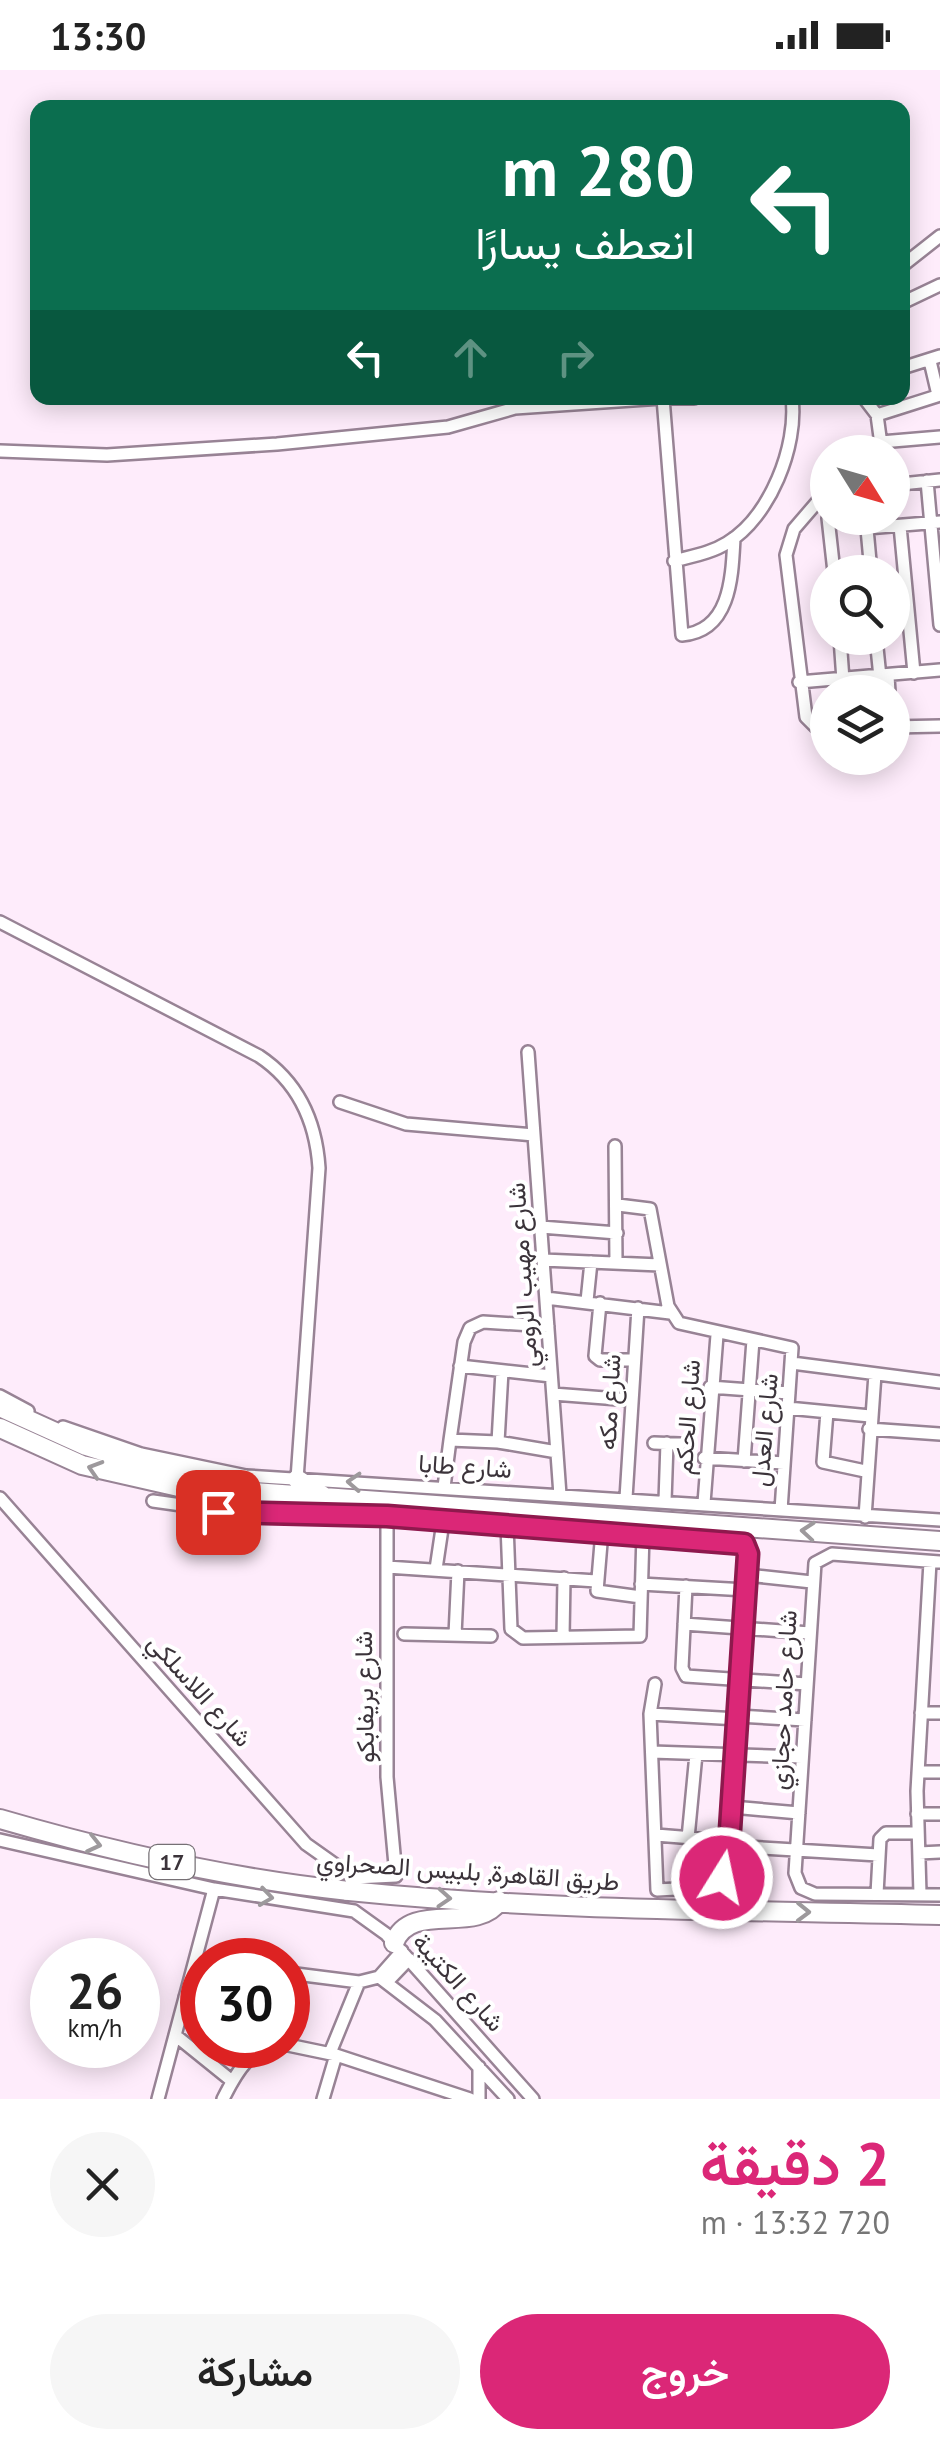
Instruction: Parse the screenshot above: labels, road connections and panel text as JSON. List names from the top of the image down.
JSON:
{
  "streets": {
    "highway": ["17", "طريق القاهرة, بلبيس الصحراوي"],
    "street": [
      "شارع مهيب الرومي",
      "شارع مكه",
      "شارع الحكم",
      "شارع العدل",
      "شارع طابا",
      "شارع اللاسلكي",
      "شارع بريفابكو",
      "شارع حامد حجازي",
      "شارع الكتيبة"
    ]
  },
  "crossings": [
    ["شارع مهيب الرومي", "شارع طابا"],
    ["شارع مكه", "شارع طابا"],
    ["شارع الحكم", "شارع طابا"],
    ["شارع العدل", "شارع طابا"],
    ["شارع اللاسلكي", "شارع بريفابكو"],
    ["شارع اللاسلكي", "طريق القاهرة, بلبيس الصحراوي"],
    ["شارع اللاسلكي", "شارع الكتيبة"],
    ["شارع بريفابكو", "طريق القاهرة, بلبيس الصحراوي"],
    ["شارع بريفابكو", "شارع الكتيبة"],
    ["طريق القاهرة, بلبيس الصحراوي", "شارع الكتيبة"]
  ],
  "one_way": ["طريق القاهرة, بلبيس الصحراوي"],
  "north": "bottom right",
  "page": {
    "status": "13:30",
    "turn": ["280 m", "انعطف يسارًا"],
    "speed": "26 km/h",
    "limit": "30",
    "heading": ["2 دقيقة", "720 m · 13:32"],
    "buttons": ["خروج", "مشاركة"]
  }
}
